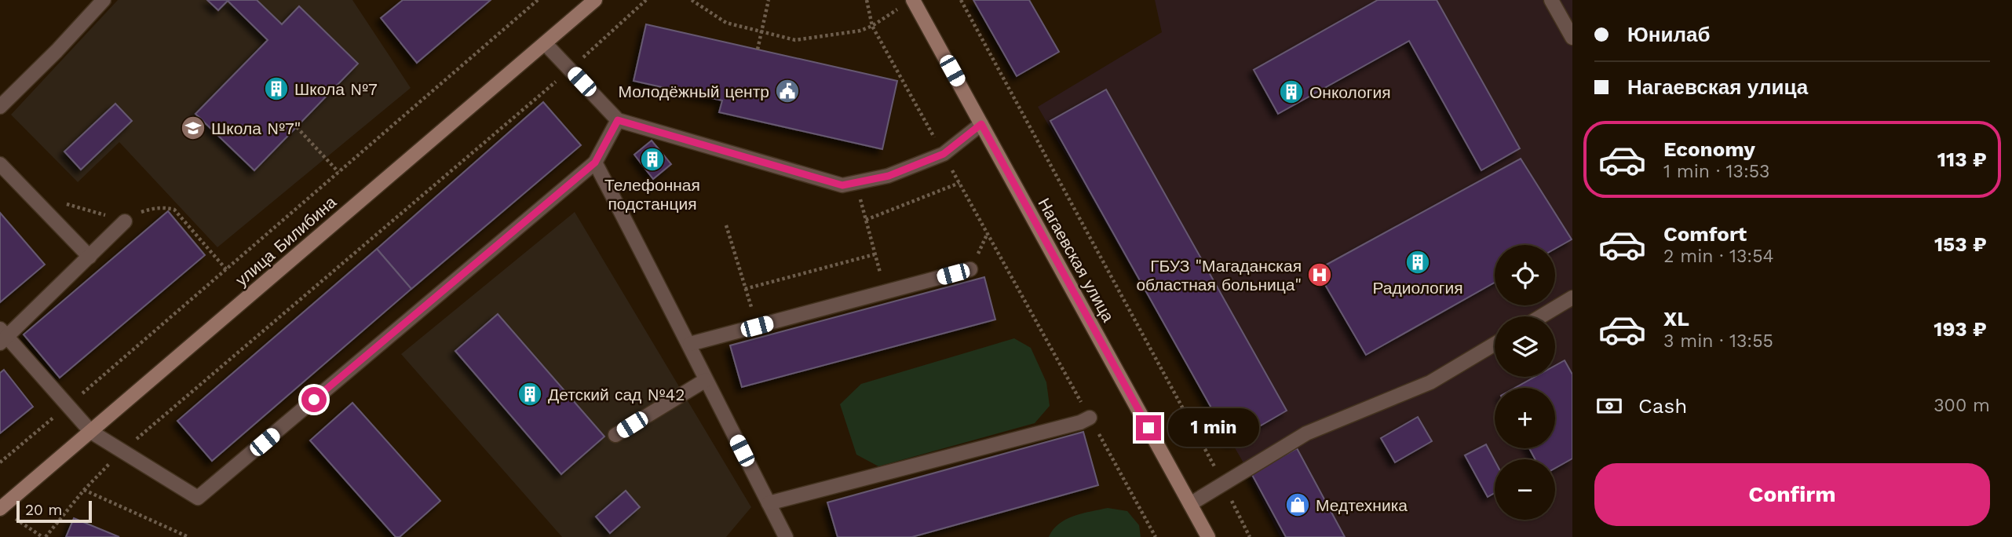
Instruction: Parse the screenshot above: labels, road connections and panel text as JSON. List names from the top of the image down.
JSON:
{
  "streets": {
    "street": ["улица Билибина", "Нагаевская улица"]
  },
  "places": {
    "building": [
      "Школа №7",
      "Онкология",
      "Телефонная подстанция",
      "Радиология",
      "Детский сад №42"
    ],
    "public building": ["Молодёжный центр"],
    "school or university": ["Школа №7\""],
    "hospital": ["ГБУЗ \"Магаданская областная больница\""],
    "shop": ["Медтехника"]
  },
  "scale_bar": "20 m",
  "page": {
    "banner": ["Юнилаб", "Нагаевская улица"],
    "list": [
      {
        "name": "Economy",
        "note": "1 min · 13:53",
        "value": "113 ₽"
      },
      {
        "name": "Comfort",
        "note": "2 min · 13:54",
        "value": "153 ₽"
      },
      {
        "name": "XL",
        "note": "3 min · 13:55",
        "value": "193 ₽"
      }
    ],
    "map_buttons": ["+", "−"],
    "pay": ["Cash", "300 m"],
    "bubble": "1 min",
    "buttons": "Confirm",
    "scale": "20 m"
  }
}
